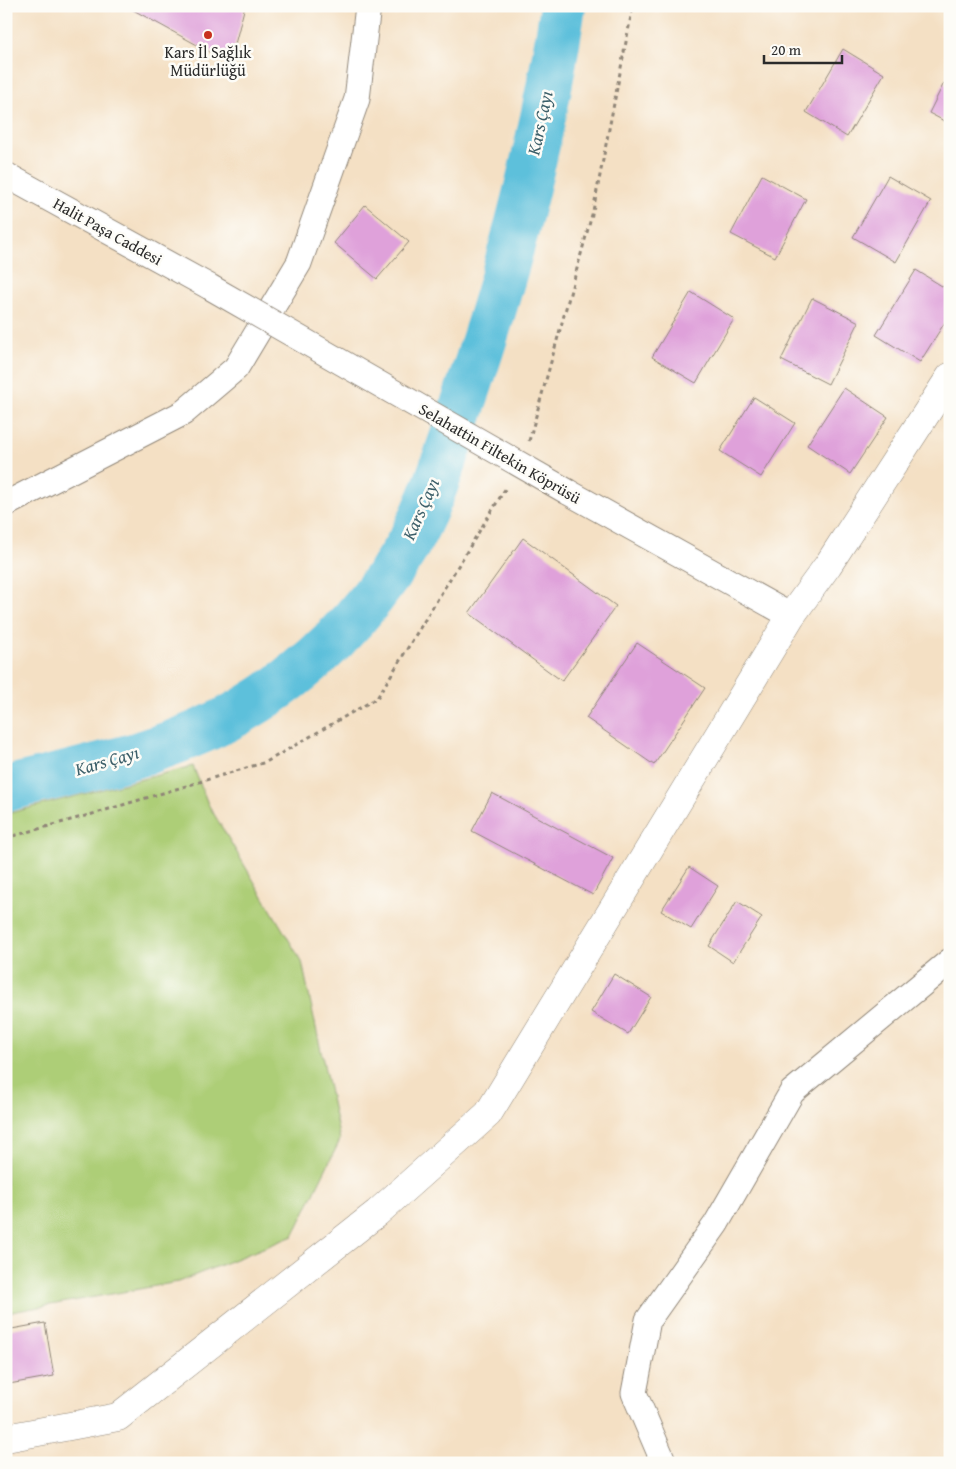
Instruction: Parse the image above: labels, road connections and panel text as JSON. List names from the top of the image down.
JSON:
{
  "streets": {
    "street": ["Halit Paşa Caddesi", "Selahattin Filtekin Köprüsü"]
  },
  "crossings": [
    ["Halit Paşa Caddesi", "Selahattin Filtekin Köprüsü"]
  ],
  "water": ["Kars Çayı"],
  "places": ["Kars İl Sağlık Müdürlüğü"],
  "scale_bar": "20 m"
}
